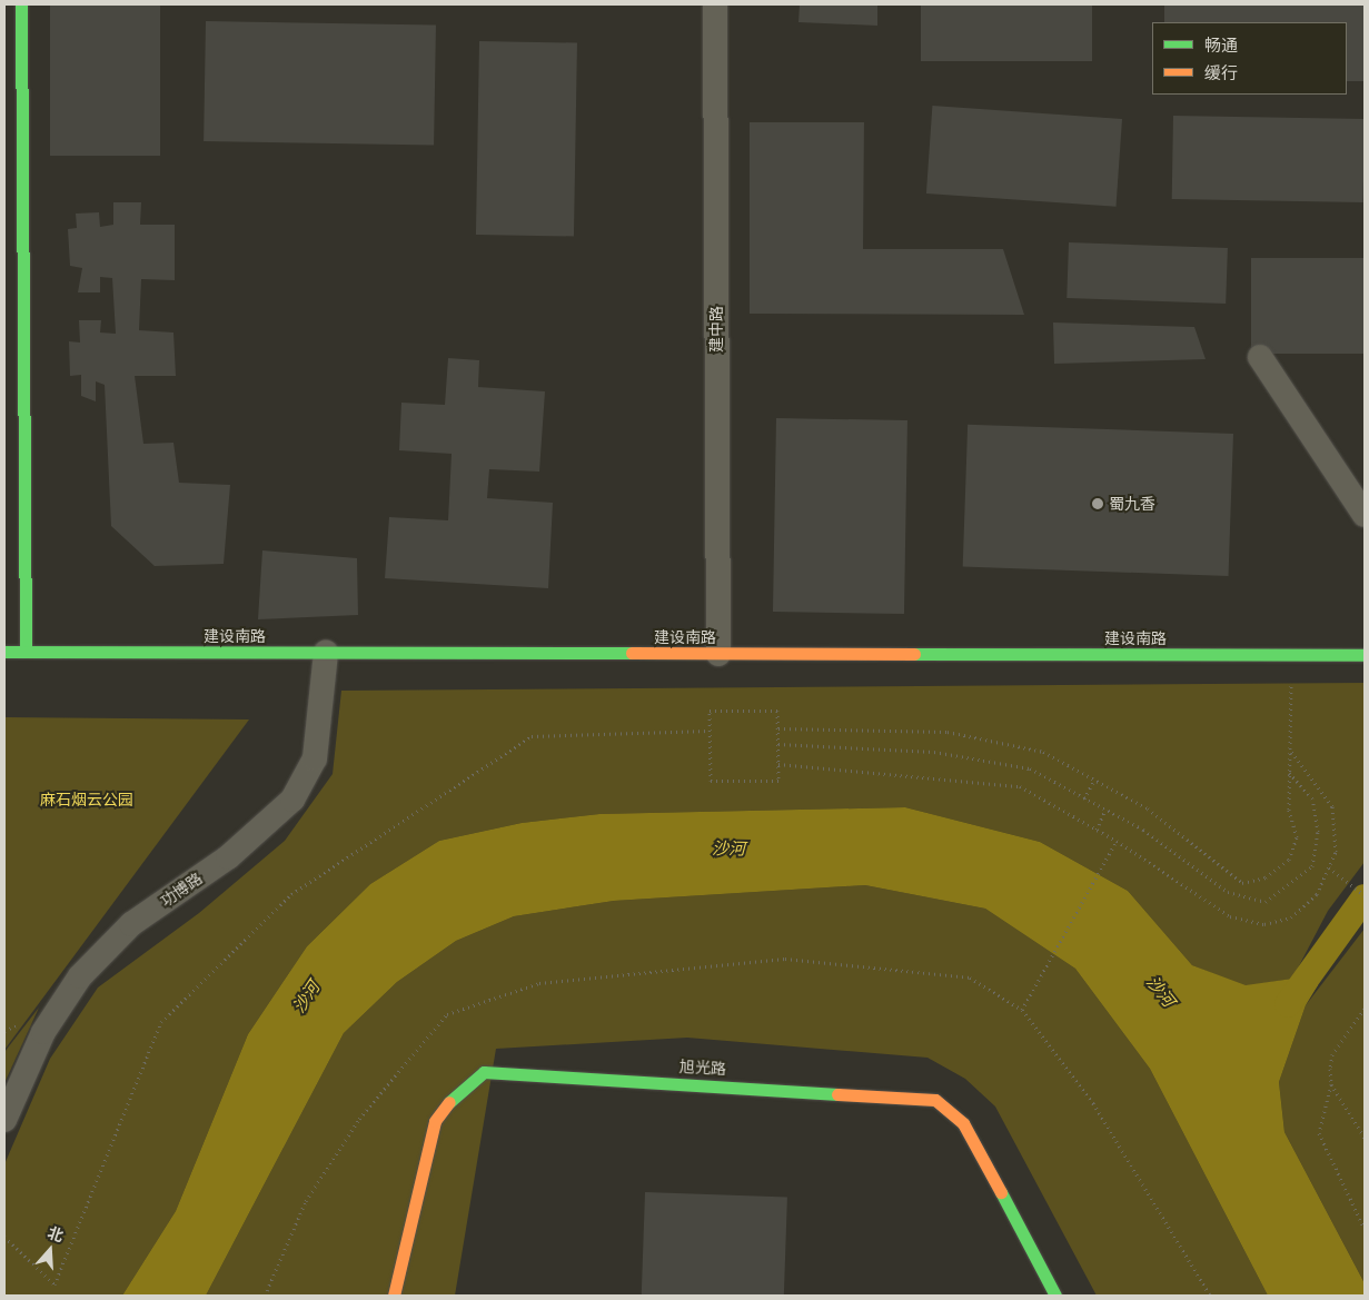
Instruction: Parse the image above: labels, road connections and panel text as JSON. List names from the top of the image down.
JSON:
{
  "streets": {
    "street": [
      "建中路",
      "建设南路",
      "功博路",
      "旭光路"
    ]
  },
  "crossings": [
    ["建中路", "建设南路"],
    ["建设南路", "功博路"]
  ],
  "water": ["沙河"],
  "parks": ["麻石烟云公园"],
  "places": ["蜀九香"],
  "legend": ["畅通", "缓行"],
  "north": "top"
}
